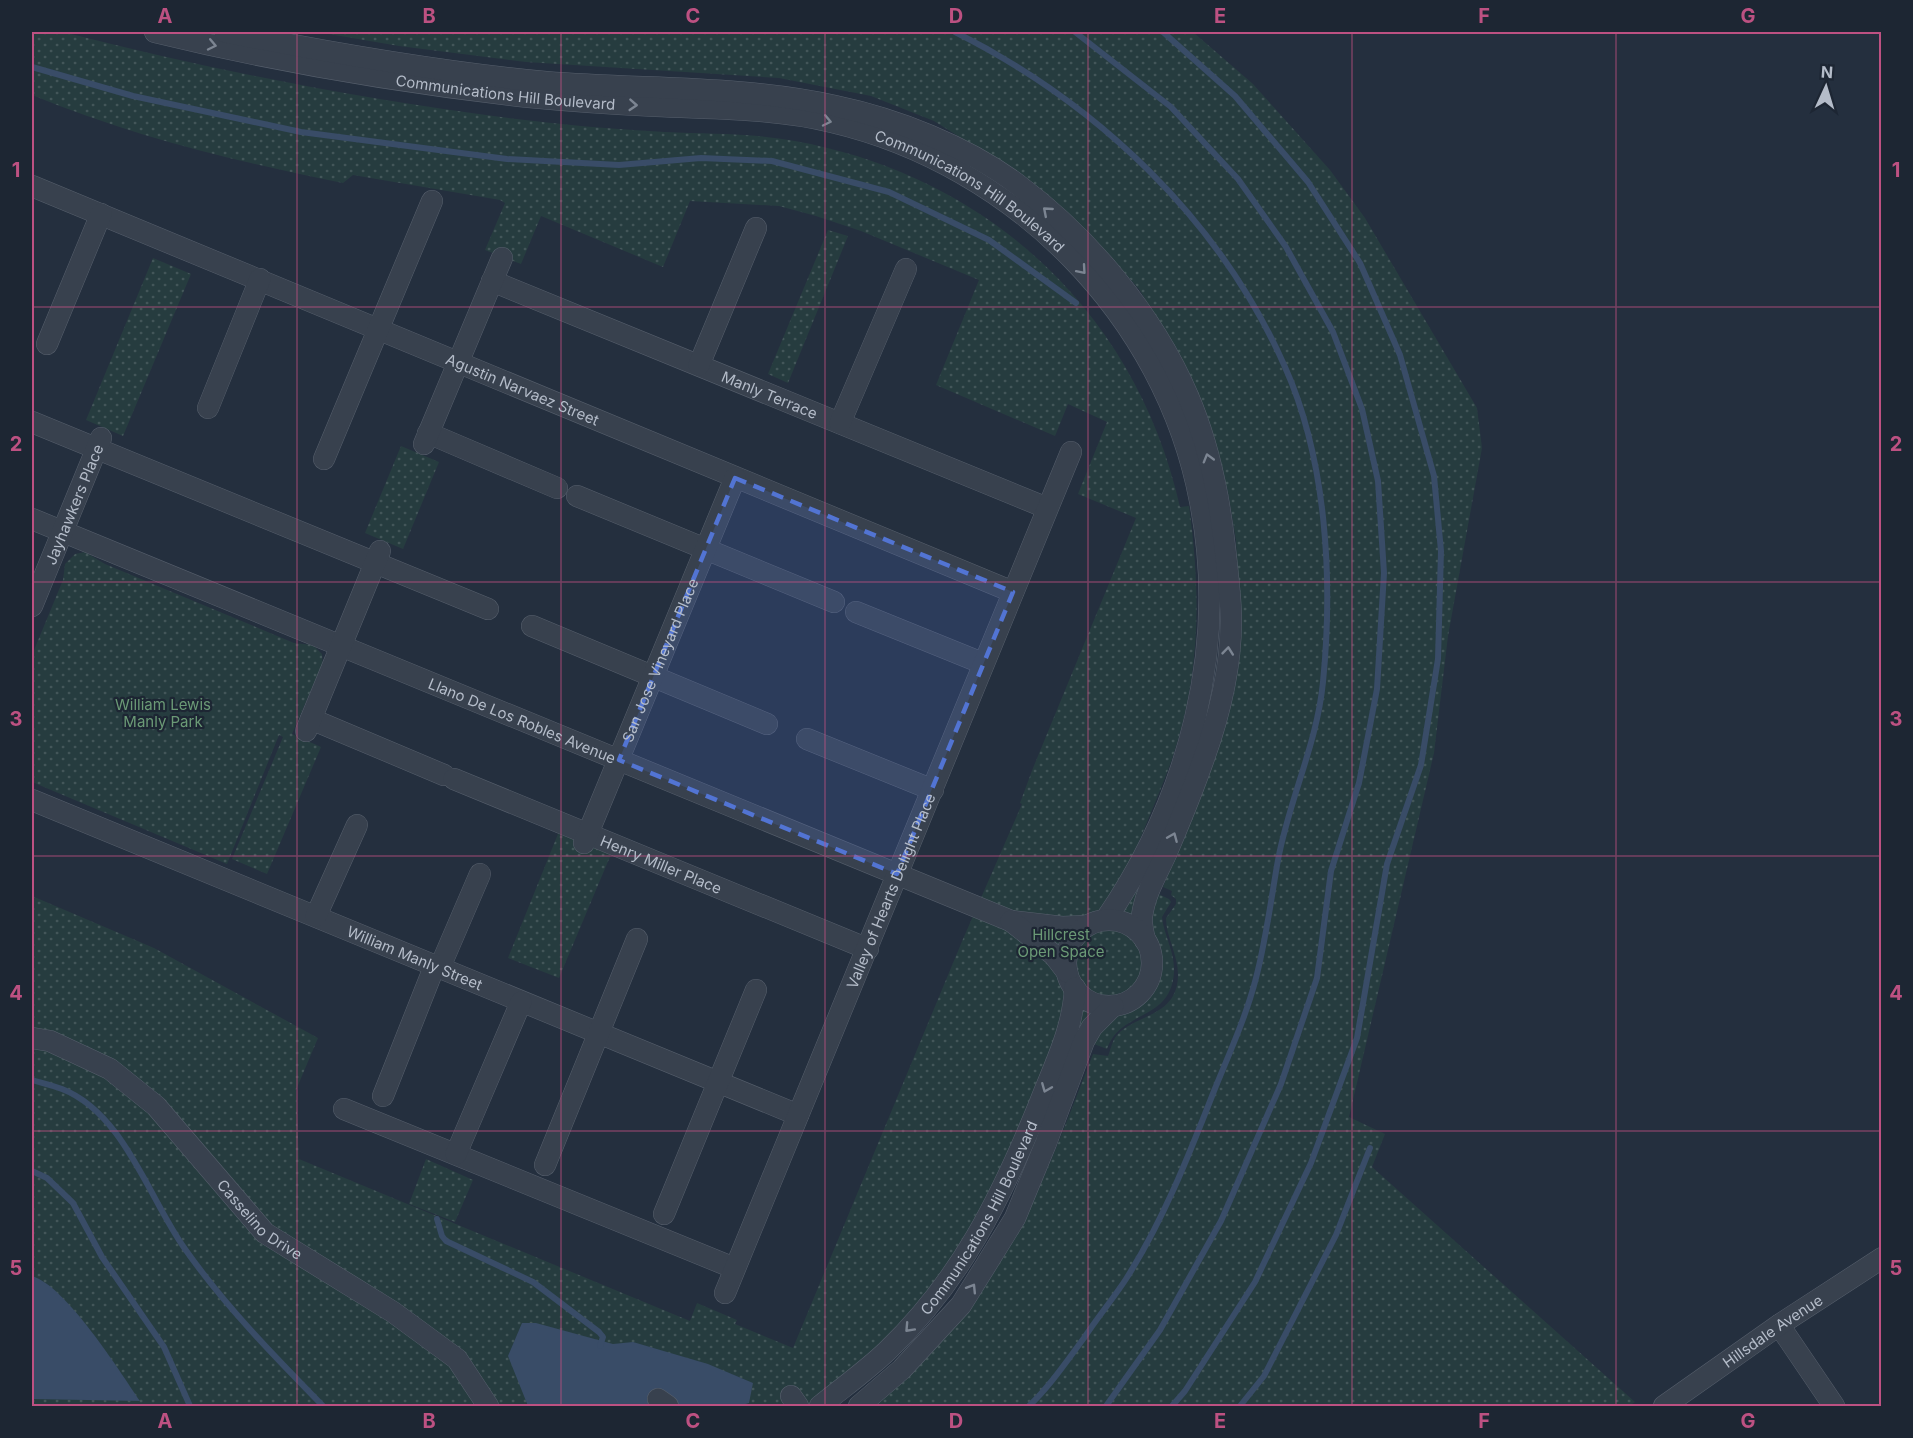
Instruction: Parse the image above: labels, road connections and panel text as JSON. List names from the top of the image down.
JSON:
{
  "streets": {
    "street": [
      "Communications Hill Boulevard",
      "Agustin Narvaez Street",
      "Manly Terrace",
      "Jayhawkers Place",
      "San Jose Vineyard Place",
      "Llano De Los Robles Avenue",
      "Henry Miller Place",
      "Valley of Hearts Delight Place",
      "William Manly Street",
      "Casselino Drive",
      "Hillsdale Avenue"
    ]
  },
  "crossings": [
    ["Communications Hill Boulevard", "Llano De Los Robles Avenue"],
    ["Agustin Narvaez Street", "San Jose Vineyard Place"],
    ["Agustin Narvaez Street", "Valley of Hearts Delight Place"],
    ["Manly Terrace", "Valley of Hearts Delight Place"],
    ["Jayhawkers Place", "Llano De Los Robles Avenue"],
    ["San Jose Vineyard Place", "Llano De Los Robles Avenue"],
    ["San Jose Vineyard Place", "Henry Miller Place"],
    ["Llano De Los Robles Avenue", "Henry Miller Place"],
    ["Llano De Los Robles Avenue", "Valley of Hearts Delight Place"],
    ["Henry Miller Place", "Valley of Hearts Delight Place"],
    ["Valley of Hearts Delight Place", "William Manly Street"]
  ],
  "parks": ["William Lewis Manly Park", "Hillcrest Open Space"],
  "north": "top",
  "grid": {
    "columns": [
      "A",
      "B",
      "C",
      "D",
      "E",
      "F",
      "G"
    ],
    "rows": [
      "1",
      "2",
      "3",
      "4",
      "5"
    ]
  }
}
